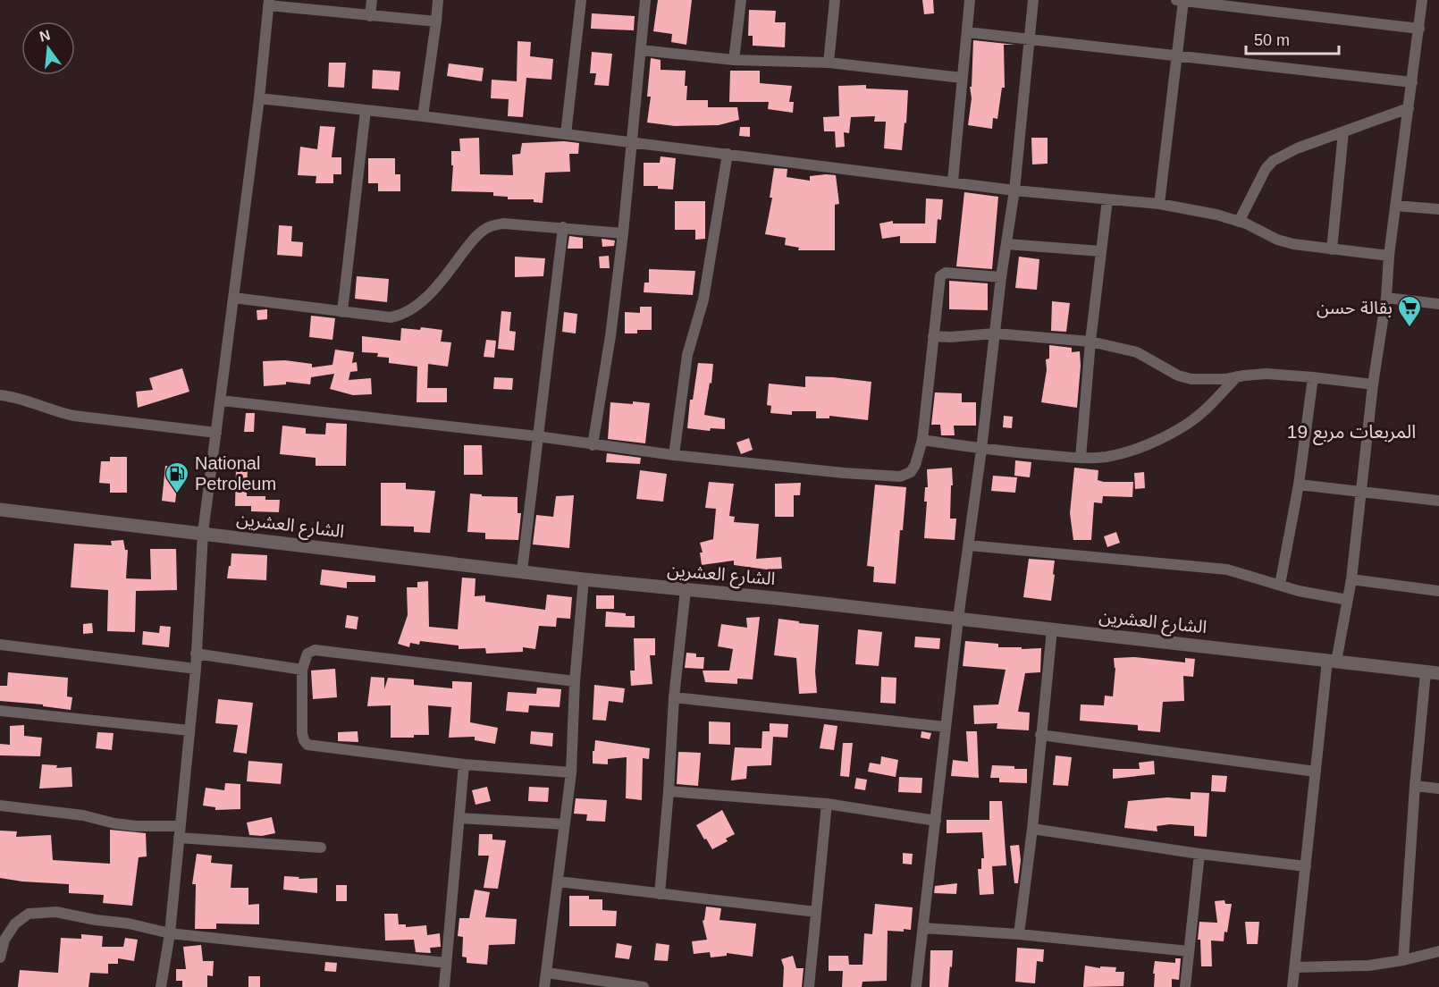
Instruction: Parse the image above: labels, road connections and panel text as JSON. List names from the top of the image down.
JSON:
{
  "streets": {
    "street": ["الشارع العشرين"]
  },
  "districts": ["المربعات مربع 19"],
  "places": {
    "supermarket": ["بقالة حسن"],
    "fuel station": ["National Petroleum"]
  },
  "scale_bar": "50 m",
  "north": "top"
}
